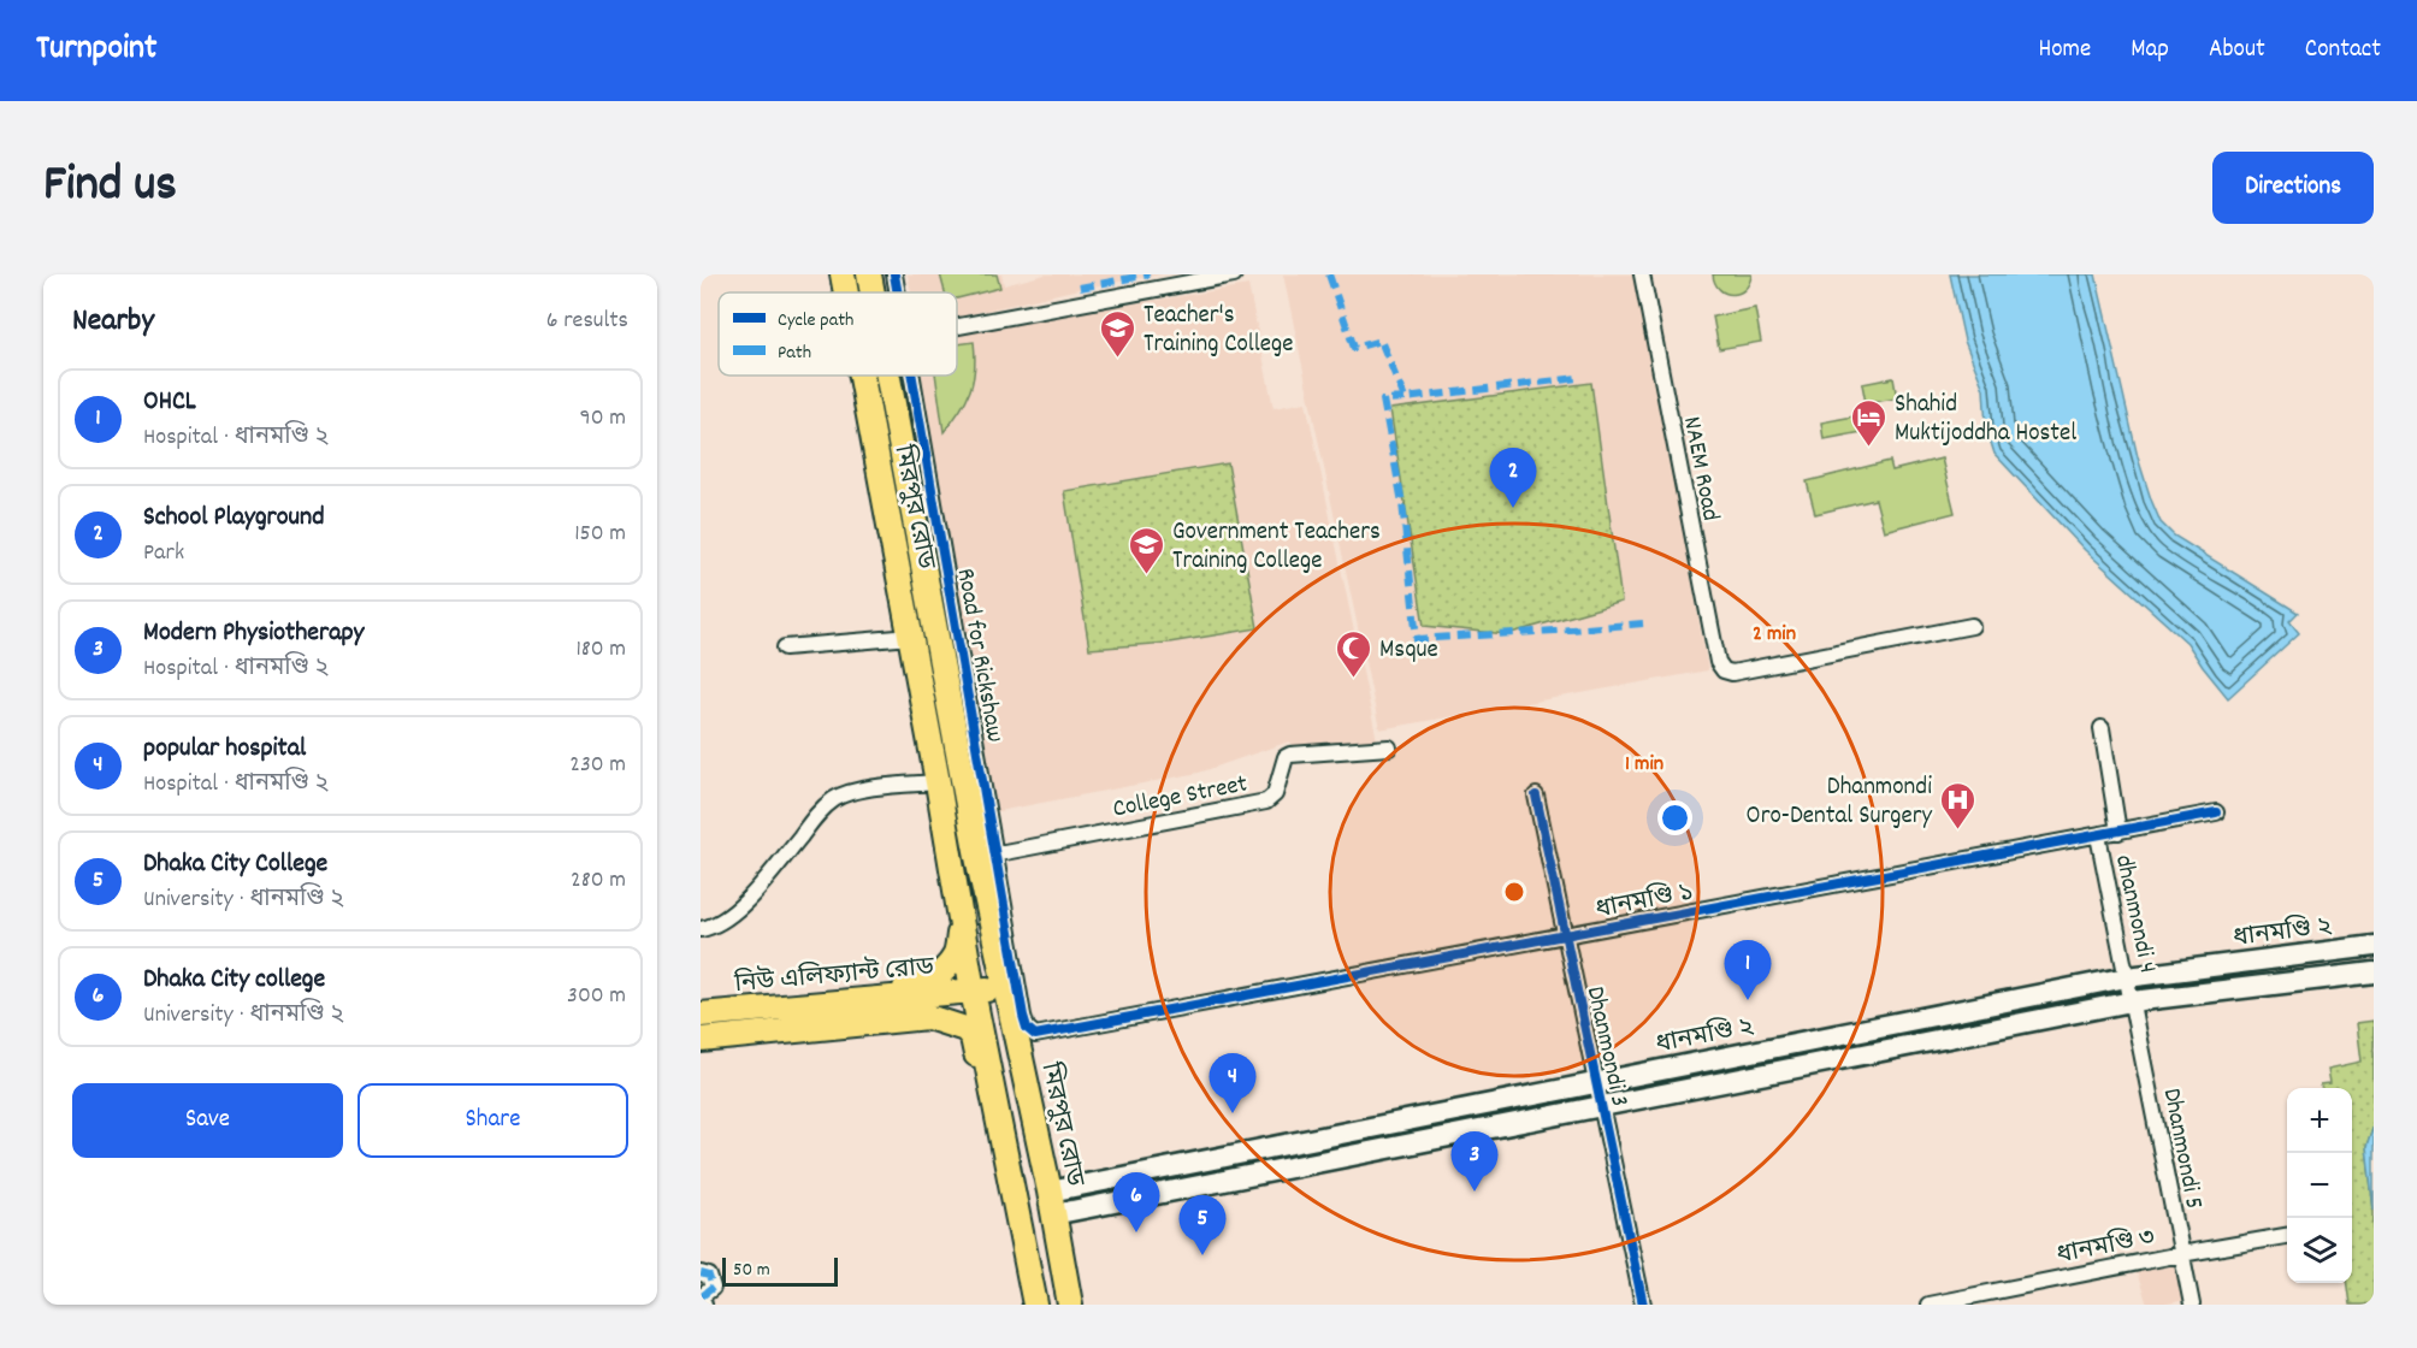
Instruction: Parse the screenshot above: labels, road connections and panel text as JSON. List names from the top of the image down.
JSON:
{
  "streets": {
    "highway": ["মিরপুর রোড", "নিউ এলিফ্যান্ট রোড"],
    "main road": ["ধানমণ্ডি ২"],
    "street": [
      "NAEM Road",
      "Road for Rickshaw",
      "College Street",
      "ধানমণ্ডি ১",
      "dhanmondi 4",
      "Dhanmondi 3",
      "Dhanmondi 5",
      "ধানমণ্ডি ৩"
    ]
  },
  "crossings": [
    ["মিরপুর রোড", "Road for Rickshaw"],
    ["মিরপুর রোড", "College Street"],
    ["মিরপুর রোড", "ধানমণ্ডি ২"],
    ["মিরপুর রোড", "নিউ এলিফ্যান্ট রোড"],
    ["Road for Rickshaw", "College Street"],
    ["Road for Rickshaw", "ধানমণ্ডি ১"],
    ["ধানমণ্ডি ১", "dhanmondi 4"],
    ["ধানমণ্ডি ১", "Dhanmondi 3"],
    ["dhanmondi 4", "ধানমণ্ডি ২"],
    ["dhanmondi 4", "Dhanmondi 5"],
    ["ধানমণ্ডি ২", "Dhanmondi 3"],
    ["ধানমণ্ডি ২", "Dhanmondi 5"],
    ["Dhanmondi 5", "ধানমণ্ডি ৩"]
  ],
  "places": {
    "school or university": ["Teacher's Training College", "Government Teachers Training College"],
    "hotel": ["Shahid Muktijoddha Hostel"],
    "mosque": ["Msque"],
    "hospital": ["Dhanmondi Oro-Dental Surgery"]
  },
  "legend": ["Cycle path", "Path"],
  "scale_bar": "50 m",
  "page": {
    "header": "Turnpoint",
    "nav": [
      "Home",
      "Map",
      "About",
      "Contact"
    ],
    "title": "Find us",
    "buttons": [
      "Directions",
      ["Save", "Share"]
    ],
    "heading": ["Nearby", "6 results"],
    "list": [
      {
        "mark": "1",
        "name": "OHCL",
        "note": "Hospital · ধানমণ্ডি ২",
        "value": "90 m"
      },
      {
        "mark": "2",
        "name": "School Playground",
        "note": "Park",
        "value": "150 m"
      },
      {
        "mark": "3",
        "name": "Modern Physiotherapy",
        "note": "Hospital · ধানমণ্ডি ২",
        "value": "180 m"
      },
      {
        "mark": "4",
        "name": "popular hospital",
        "note": "Hospital · ধানমণ্ডি ২",
        "value": "230 m"
      },
      {
        "mark": "5",
        "name": "Dhaka City College",
        "note": "University · ধানমণ্ডি ২",
        "value": "280 m"
      },
      {
        "mark": "6",
        "name": "Dhaka City college",
        "note": "University · ধানমণ্ডি ২",
        "value": "300 m"
      }
    ],
    "pins": [
      "2",
      "1",
      "4",
      "3",
      "6",
      "5"
    ],
    "map_buttons": ["+", "−"],
    "scale": "50 m"
  },
  "rings": ["2 min", "1 min"]
}
